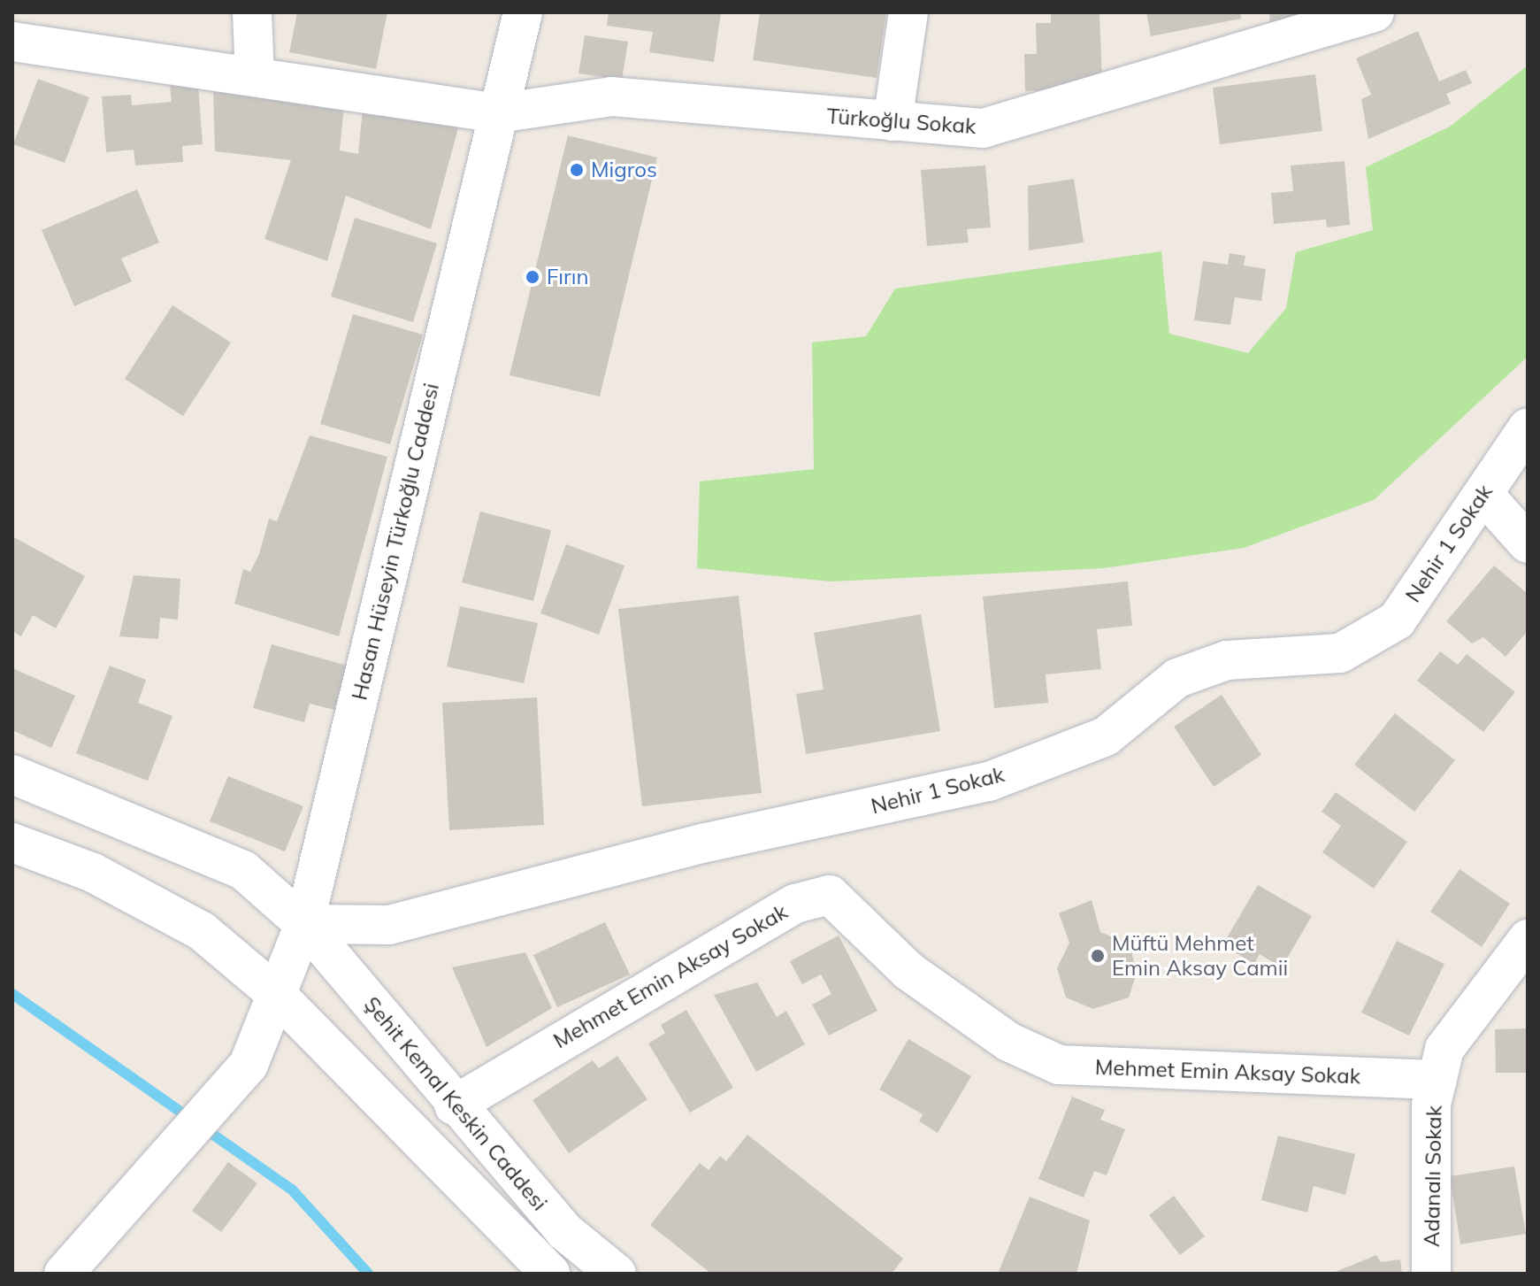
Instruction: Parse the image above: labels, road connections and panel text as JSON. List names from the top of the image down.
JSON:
{
  "streets": {
    "street": [
      "Türkoğlu Sokak",
      "Hasan Hüseyin Türkoğlu Caddesi",
      "Nehir 1 Sokak",
      "Mehmet Emin Aksay Sokak",
      "Şehit Kemal Keskin Caddesi",
      "Adanalı Sokak"
    ]
  },
  "crossings": [
    ["Türkoğlu Sokak", "Hasan Hüseyin Türkoğlu Caddesi"],
    ["Hasan Hüseyin Türkoğlu Caddesi", "Nehir 1 Sokak"],
    ["Hasan Hüseyin Türkoğlu Caddesi", "Şehit Kemal Keskin Caddesi"],
    ["Nehir 1 Sokak", "Şehit Kemal Keskin Caddesi"],
    ["Mehmet Emin Aksay Sokak", "Şehit Kemal Keskin Caddesi"],
    ["Mehmet Emin Aksay Sokak", "Adanalı Sokak"]
  ],
  "places": ["Migros", "Fırın", "Müftü Mehmet Emin Aksay Camii"]
}
